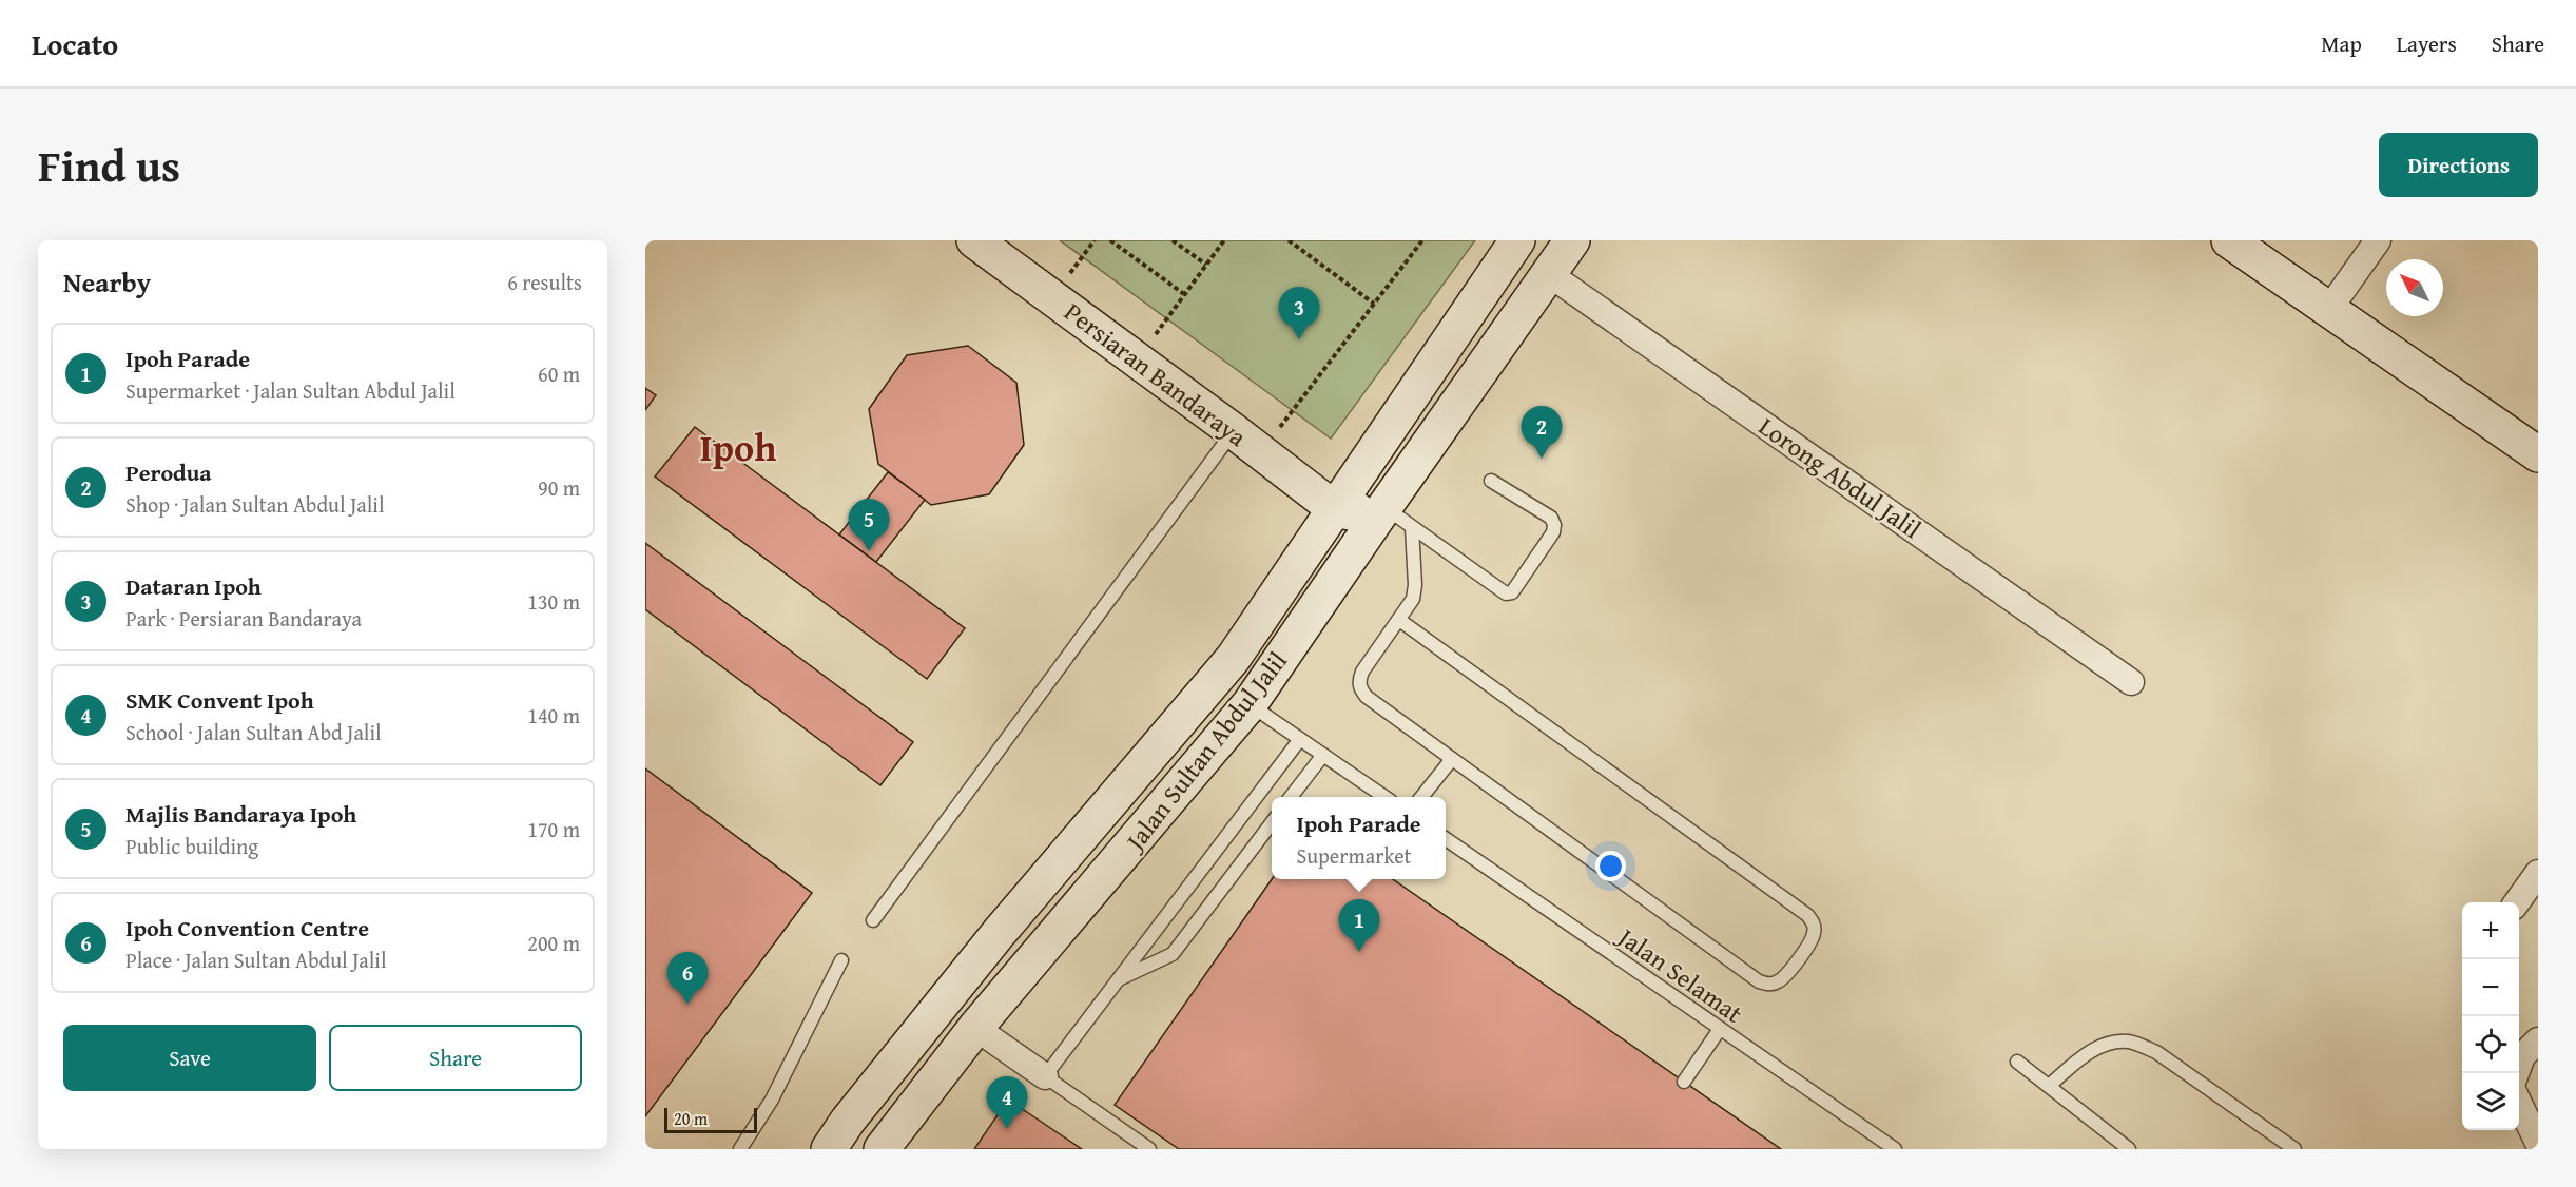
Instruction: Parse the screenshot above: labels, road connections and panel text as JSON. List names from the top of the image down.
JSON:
{
  "streets": {
    "street": ["Persiaran Bandaraya", "Lorong Abdul Jalil", "Jalan Sultan Abdul Jalil"],
    "lane": ["Jalan Selamat"]
  },
  "crossings": [
    ["Persiaran Bandaraya", "Jalan Sultan Abdul Jalil"],
    ["Lorong Abdul Jalil", "Jalan Sultan Abdul Jalil"]
  ],
  "districts": ["Ipoh"],
  "scale_bar": "20 m",
  "north": "top left",
  "page": {
    "header": "Locato",
    "nav": ["Map", "Layers", "Share"],
    "title": "Find us",
    "buttons": [
      "Directions",
      ["Save", "Share"]
    ],
    "heading": ["Nearby", "6 results"],
    "pins": [
      "3",
      "2",
      "5",
      "1",
      "6",
      "4"
    ],
    "list": [
      {
        "mark": "1",
        "name": "Ipoh Parade",
        "note": "Supermarket · Jalan Sultan Abdul Jalil",
        "value": "60 m"
      },
      {
        "mark": "2",
        "name": "Perodua",
        "note": "Shop · Jalan Sultan Abdul Jalil",
        "value": "90 m"
      },
      {
        "mark": "3",
        "name": "Dataran Ipoh",
        "note": "Park · Persiaran Bandaraya",
        "value": "130 m"
      },
      {
        "mark": "4",
        "name": "SMK Convent Ipoh",
        "note": "School · Jalan Sultan Abd Jalil",
        "value": "140 m"
      },
      {
        "mark": "5",
        "name": "Majlis Bandaraya Ipoh",
        "note": "Public building",
        "value": "170 m"
      },
      {
        "mark": "6",
        "name": "Ipoh Convention Centre",
        "note": "Place · Jalan Sultan Abdul Jalil",
        "value": "200 m"
      }
    ],
    "popup": ["Ipoh Parade", "Supermarket"],
    "map_buttons": ["+", "−"],
    "scale": "20 m"
  }
}
